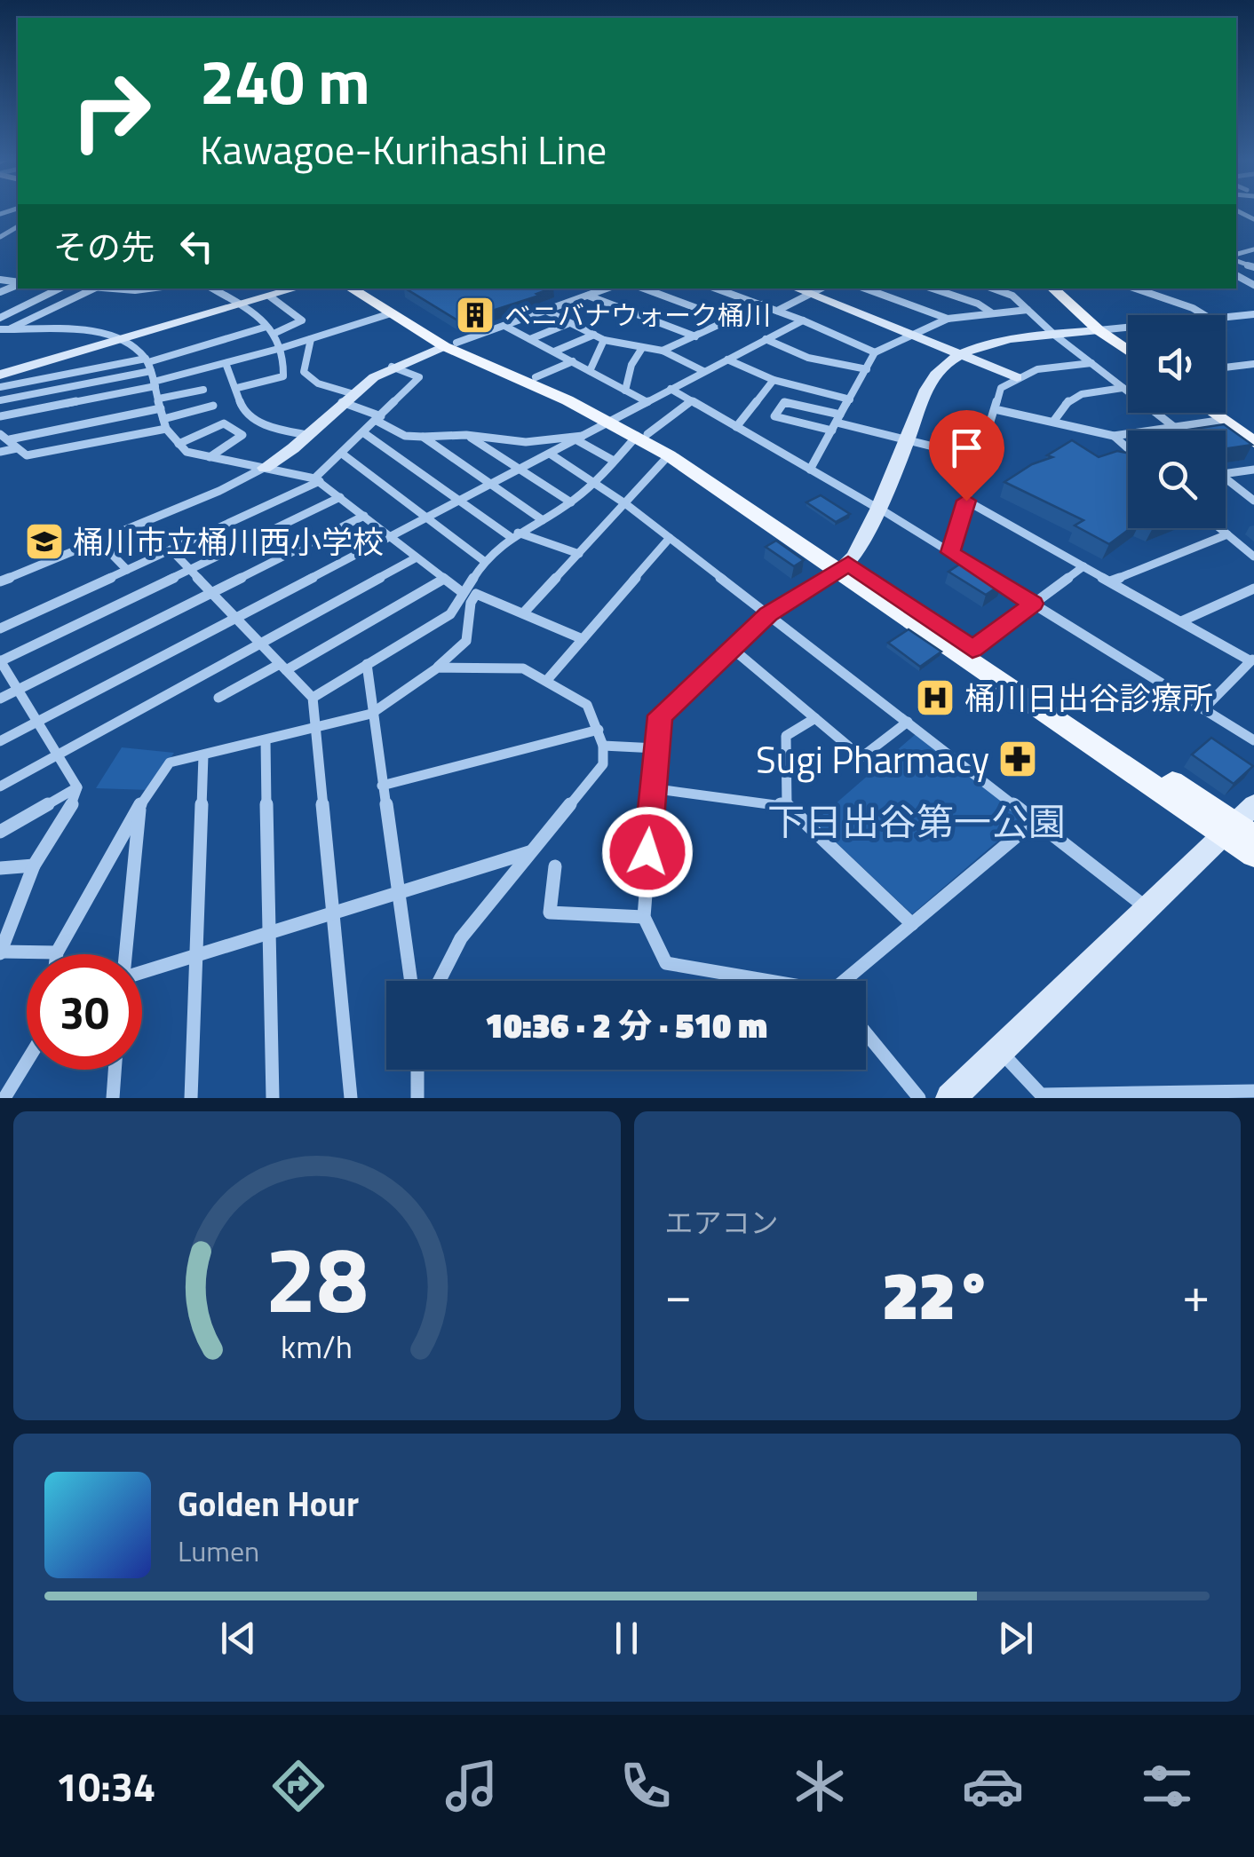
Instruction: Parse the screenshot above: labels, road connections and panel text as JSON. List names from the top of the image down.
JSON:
{
  "parks": ["下日出谷第一公園"],
  "places": {
    "building": ["ベニバナウォーク桶川"],
    "school or university": ["桶川市立桶川西小学校"],
    "hospital": ["桶川日出谷診療所"],
    "pharmacy": ["Sugi Pharmacy"]
  },
  "page": {
    "turn": ["240 m", "Kawagoe-Kurihashi Line"],
    "then": "その先",
    "limit": "30",
    "trip": "10:36 · 2 分 · 510 m",
    "tile": "エアコン",
    "heat": ["−", "22°", "+"],
    "song": ["Golden Hour", "Lumen"],
    "tabs": "10:34",
    "gauge": ["28", "km/h"]
  }
}
